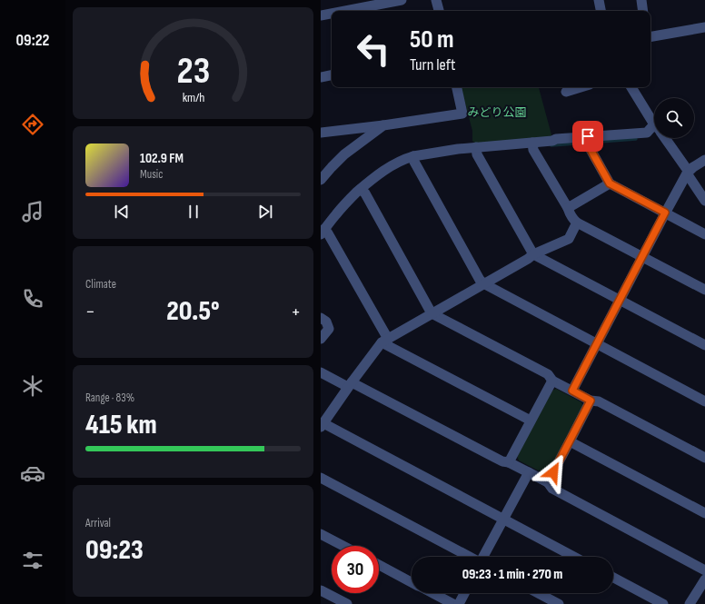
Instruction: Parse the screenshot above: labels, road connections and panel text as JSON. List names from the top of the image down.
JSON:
{
  "parks": ["みどり公園"],
  "page": {
    "tabs": "09:22",
    "turn": ["50 m", "Turn left"],
    "song": ["102.9 FM", "Music"],
    "tile": [
      "Climate",
      ["Range · 83%", "415 km"],
      ["Arrival", "09:23"]
    ],
    "heat": ["−", "20.5°", "+"],
    "limit": "30",
    "trip": "09:23 · 1 min · 270 m",
    "gauge": ["23", "km/h"]
  }
}
